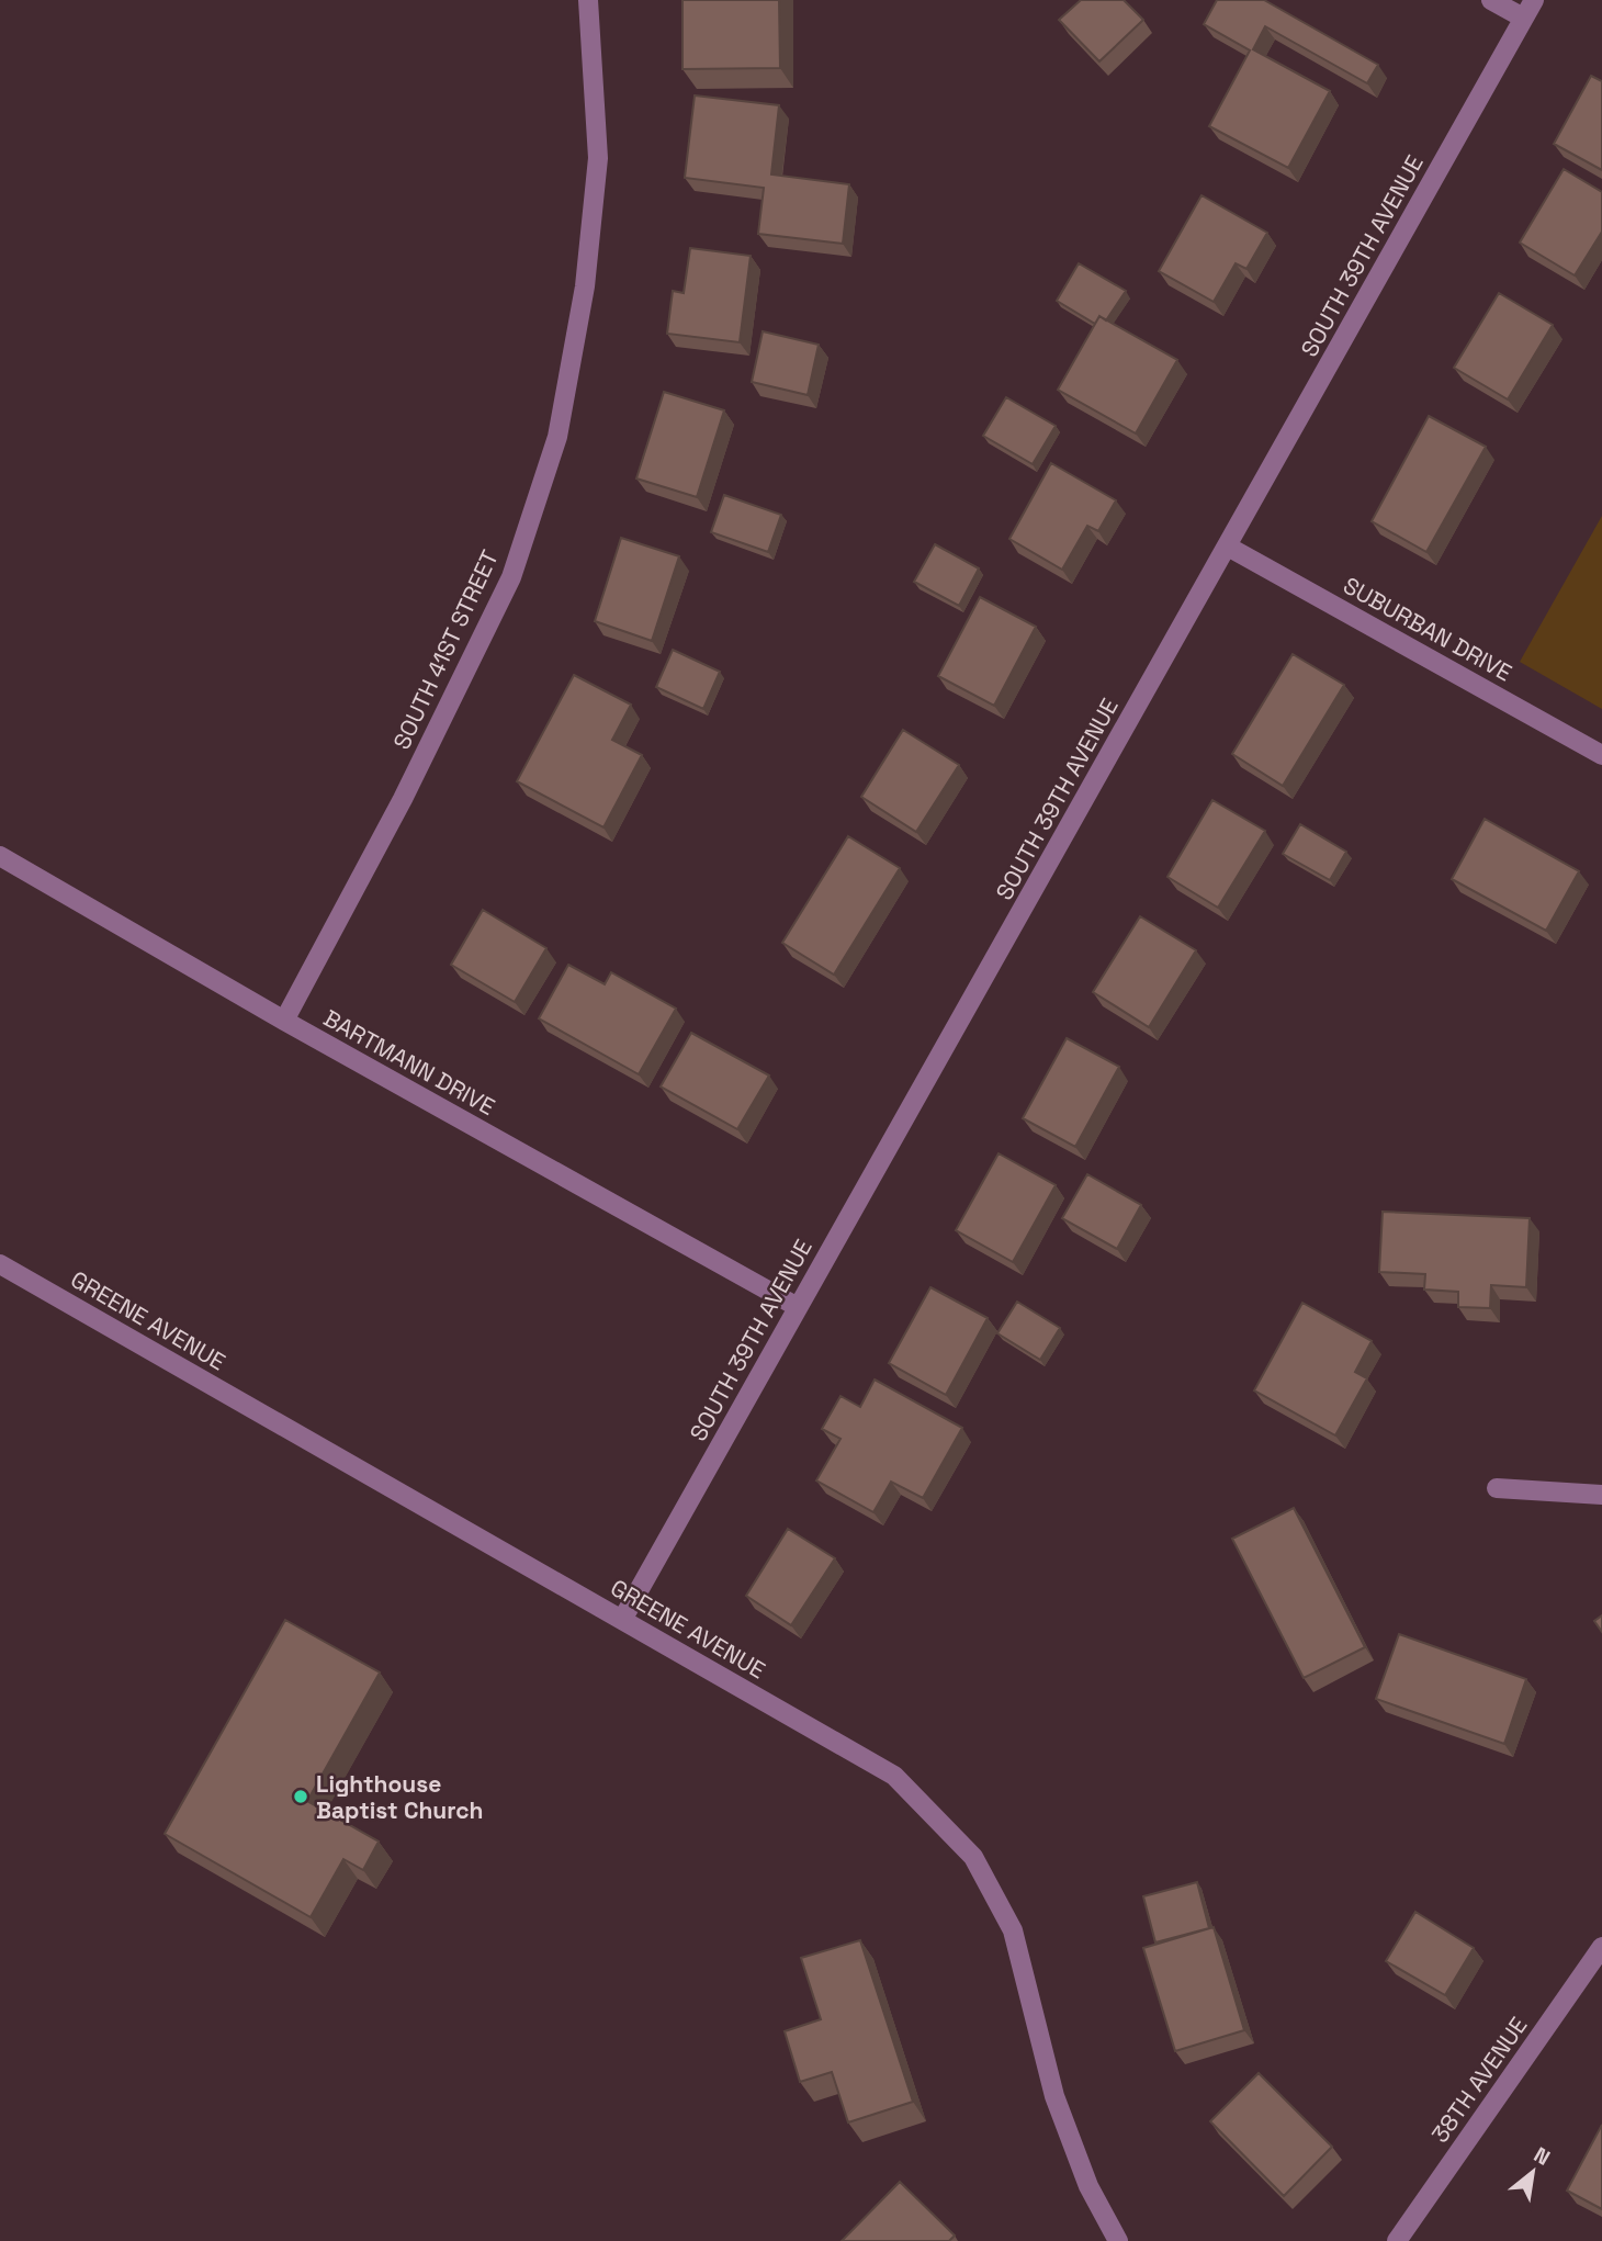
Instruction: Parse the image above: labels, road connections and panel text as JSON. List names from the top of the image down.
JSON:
{
  "streets": {
    "street": [
      "SOUTH 39TH AVENUE",
      "SUBURBAN DRIVE",
      "SOUTH 41ST STREET",
      "BARTMANN DRIVE",
      "GREENE AVENUE",
      "38TH AVENUE"
    ]
  },
  "crossings": [
    ["SOUTH 39TH AVENUE", "SUBURBAN DRIVE"],
    ["SOUTH 39TH AVENUE", "BARTMANN DRIVE"],
    ["SOUTH 39TH AVENUE", "GREENE AVENUE"],
    ["SOUTH 41ST STREET", "BARTMANN DRIVE"]
  ],
  "places": ["Lighthouse Baptist Church"],
  "north": "top right"
}
